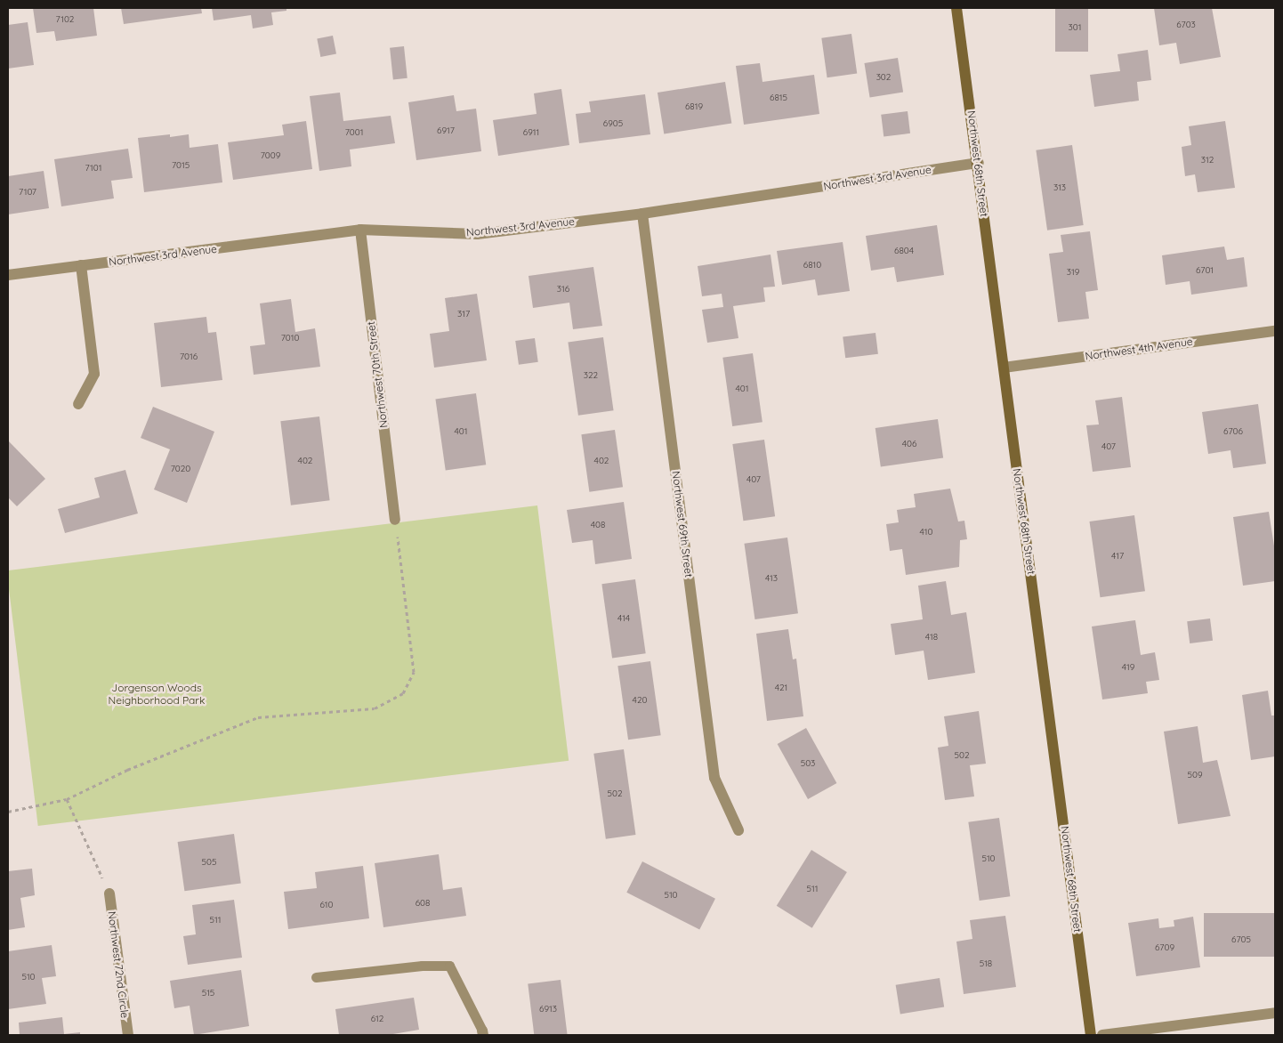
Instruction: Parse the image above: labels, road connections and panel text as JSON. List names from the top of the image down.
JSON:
{
  "streets": {
    "street": [
      "Northwest 68th Street",
      "Northwest 3rd Avenue",
      "Northwest 4th Avenue",
      "Northwest 70th Street",
      "Northwest 69th Street",
      "Northwest 72nd Circle"
    ]
  },
  "crossings": [
    ["Northwest 68th Street", "Northwest 3rd Avenue"],
    ["Northwest 68th Street", "Northwest 4th Avenue"],
    ["Northwest 3rd Avenue", "Northwest 70th Street"],
    ["Northwest 3rd Avenue", "Northwest 69th Street"]
  ],
  "parks": ["Jorgenson Woods Neighborhood Park"],
  "house_numbers": [
    "7102",
    "6703",
    "301",
    "302",
    "6815",
    "6819",
    "6905",
    "6917",
    "7001",
    "6911",
    "7009",
    "312",
    "7015",
    "7101",
    "313",
    "7107",
    "6804",
    "6810",
    "6701",
    "319",
    "316",
    "317",
    "7010",
    "7016",
    "322",
    "401",
    "401",
    "6706",
    "406",
    "407",
    "402",
    "402",
    "7020",
    "407",
    "408",
    "410",
    "417",
    "413",
    "414",
    "418",
    "419",
    "421",
    "420",
    "502",
    "503",
    "509",
    "502",
    "510",
    "505",
    "511",
    "510",
    "608",
    "610",
    "511",
    "6705",
    "6709",
    "518",
    "510",
    "515",
    "6913",
    "612"
  ]
}
